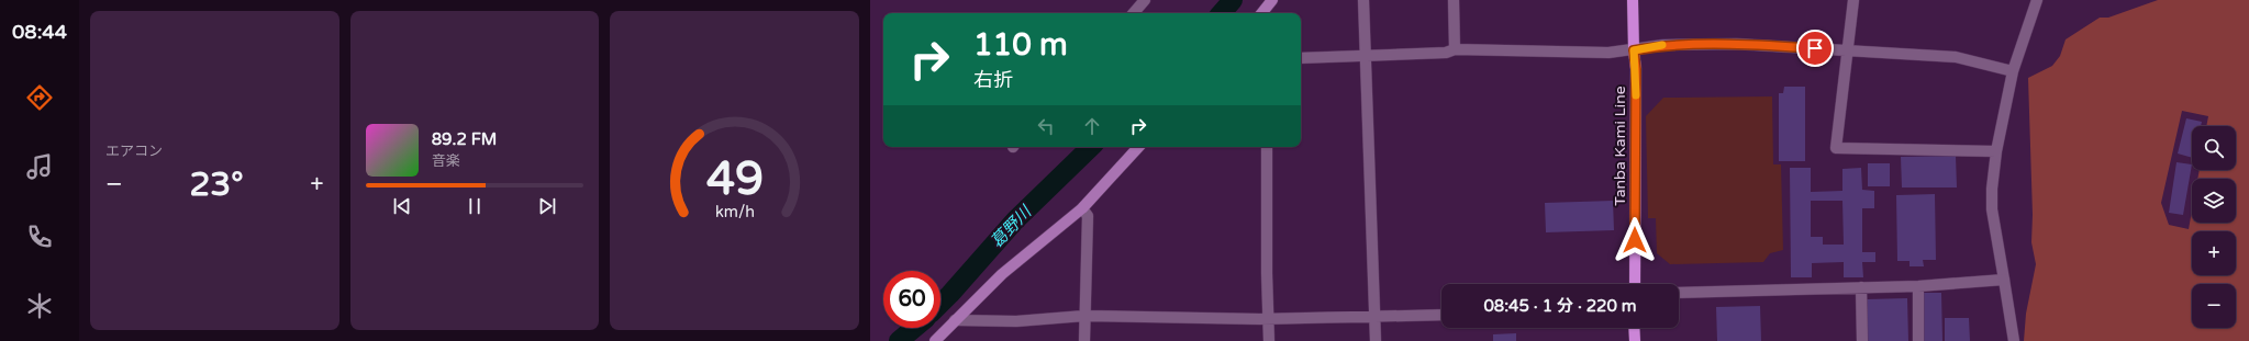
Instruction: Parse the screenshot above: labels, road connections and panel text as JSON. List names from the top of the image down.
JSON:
{
  "streets": {
    "main road": ["Tanba Kami Line"]
  },
  "water": ["葛野川"],
  "page": {
    "tabs": "08:44",
    "tile": "エアコン",
    "turn": ["110 m", "右折"],
    "song": ["89.2 FM", "音楽"],
    "map_buttons": ["+", "−"],
    "heat": ["−", "23°", "+"],
    "limit": "60",
    "trip": "08:45 · 1 分 · 220 m",
    "gauge": ["49", "km/h"]
  }
}
